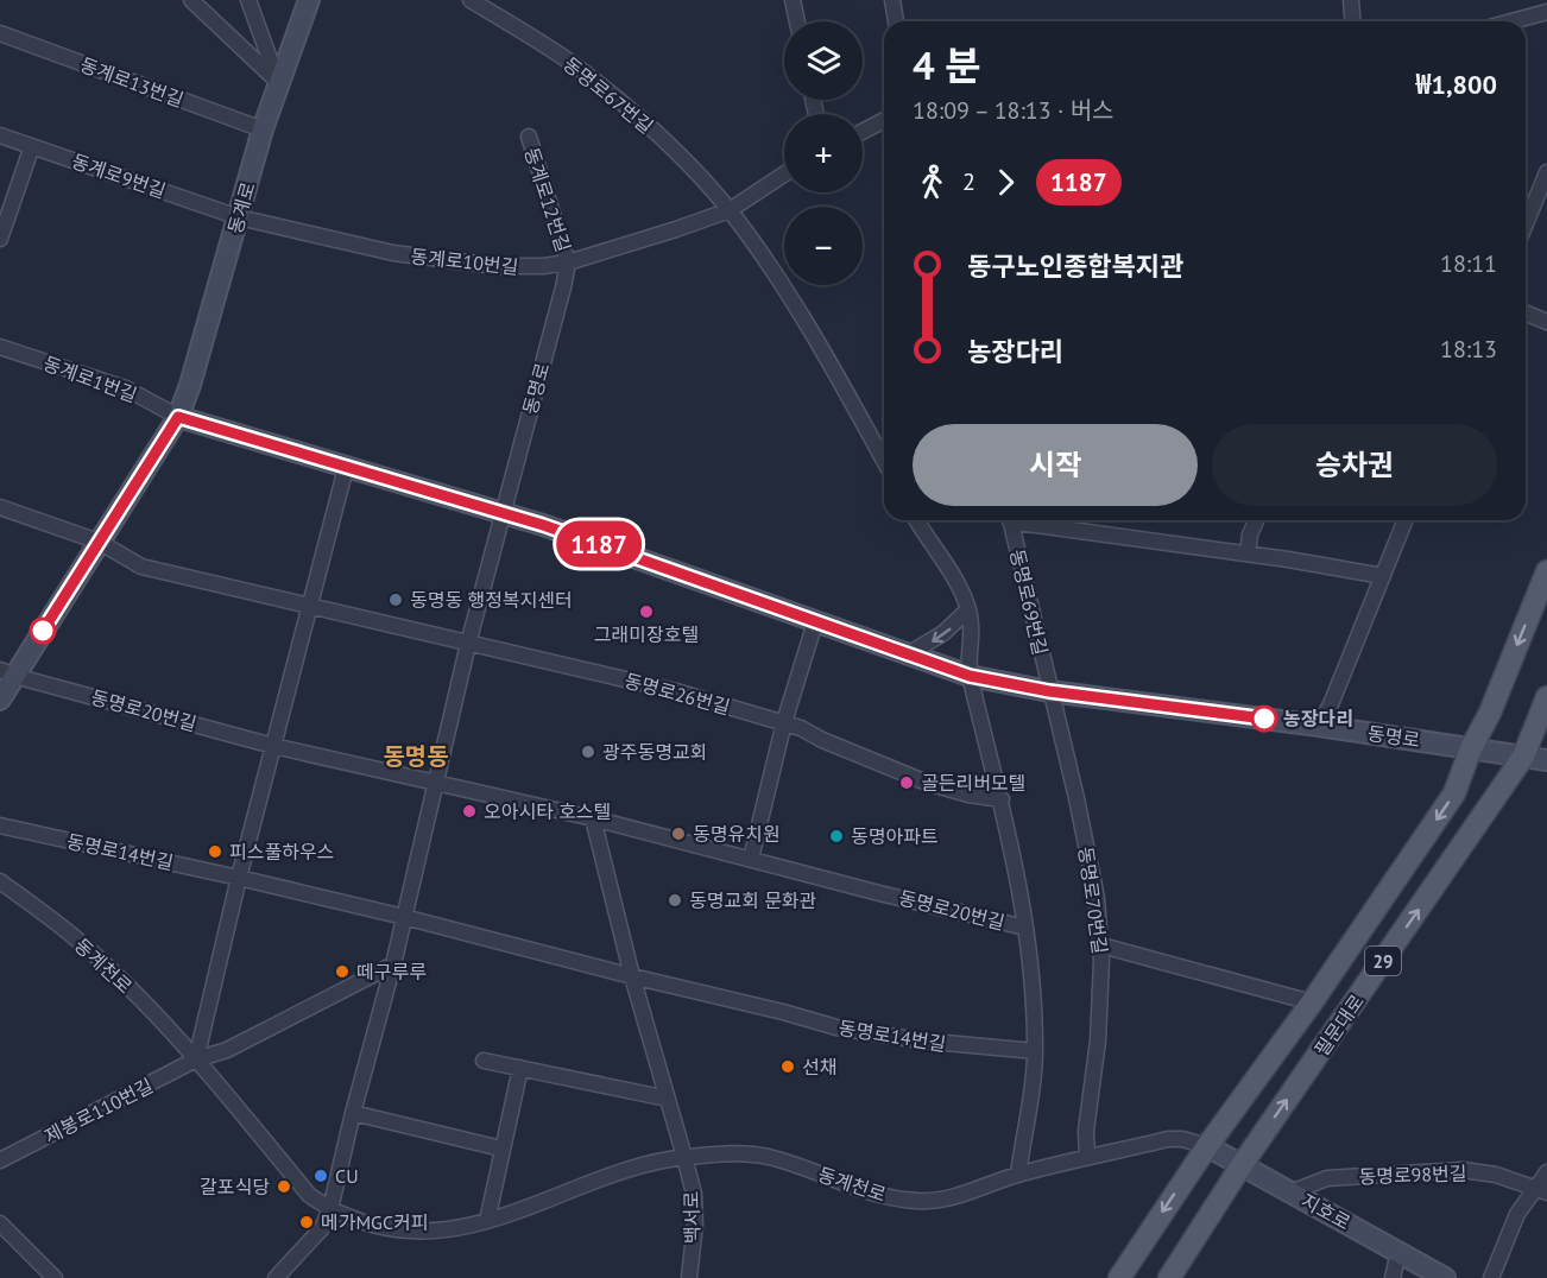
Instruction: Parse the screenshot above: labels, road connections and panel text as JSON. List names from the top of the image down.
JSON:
{
  "streets": {
    "main road": ["29", "필문대로"],
    "street": [
      "동계로13번길",
      "동명로67번길",
      "동계로9번길",
      "동계로12번길",
      "동계로",
      "동계로10번길",
      "동계로1번길",
      "동명로",
      "동명로69번길",
      "동명로26번길",
      "동명로20번길",
      "동명로14번길",
      "동명로70번길",
      "동계천로",
      "제봉로110번길",
      "동명로98번길",
      "지호로",
      "백서로"
    ]
  },
  "crossings": [
    ["동계로13번길", "동계로"],
    ["동명로67번길", "동계로10번길"],
    ["동계로9번길", "동계로"],
    ["동계로9번길", "동계로10번길"],
    ["동계로12번길", "동계로10번길"],
    ["동계로12번길", "동명로"],
    ["동계로", "동계로10번길"],
    ["동계로", "동계로1번길"],
    ["동계로", "동명로"],
    ["동계로10번길", "동명로"],
    ["동계로1번길", "동명로"],
    ["동명로", "동명로69번길"],
    ["동명로", "동명로70번길"],
    ["동명로", "필문대로"],
    ["동명로69번길", "동명로70번길"],
    ["동명로26번길", "동명로20번길"],
    ["동명로70번길", "동계천로"],
    ["동명로70번길", "필문대로"],
    ["동계천로", "필문대로"],
    ["동계천로", "제봉로110번길"],
    ["동계천로", "지호로"],
    ["동계천로", "백서로"],
    ["필문대로", "지호로"],
    ["동명로98번길", "지호로"]
  ],
  "districts": ["동명동"],
  "places": [
    "동명동 행정복지센터",
    "그래미장호텔",
    "농장다리",
    "광주동명교회",
    "골든리버모텔",
    "오아시타 호스텔",
    "동명유치원",
    "동명아파트",
    "피스풀하우스",
    "동명교회 문화관",
    "떼구루루",
    "선채",
    "CU",
    "갈포식당",
    "메가MGC커피"
  ],
  "lines": ["bus line 1187"],
  "page": {
    "on_map": "1187",
    "map_buttons": ["+", "−"],
    "heading": ["4 분", "18:09 – 18:13 · 버스", "₩1,800"],
    "legs": ["2", "1187"],
    "list": [
      {
        "name": "동구노인종합복지관",
        "value": "18:11"
      },
      {
        "name": "농장다리",
        "value": "18:13"
      }
    ],
    "buttons": ["시작", "승차권"]
  }
}
